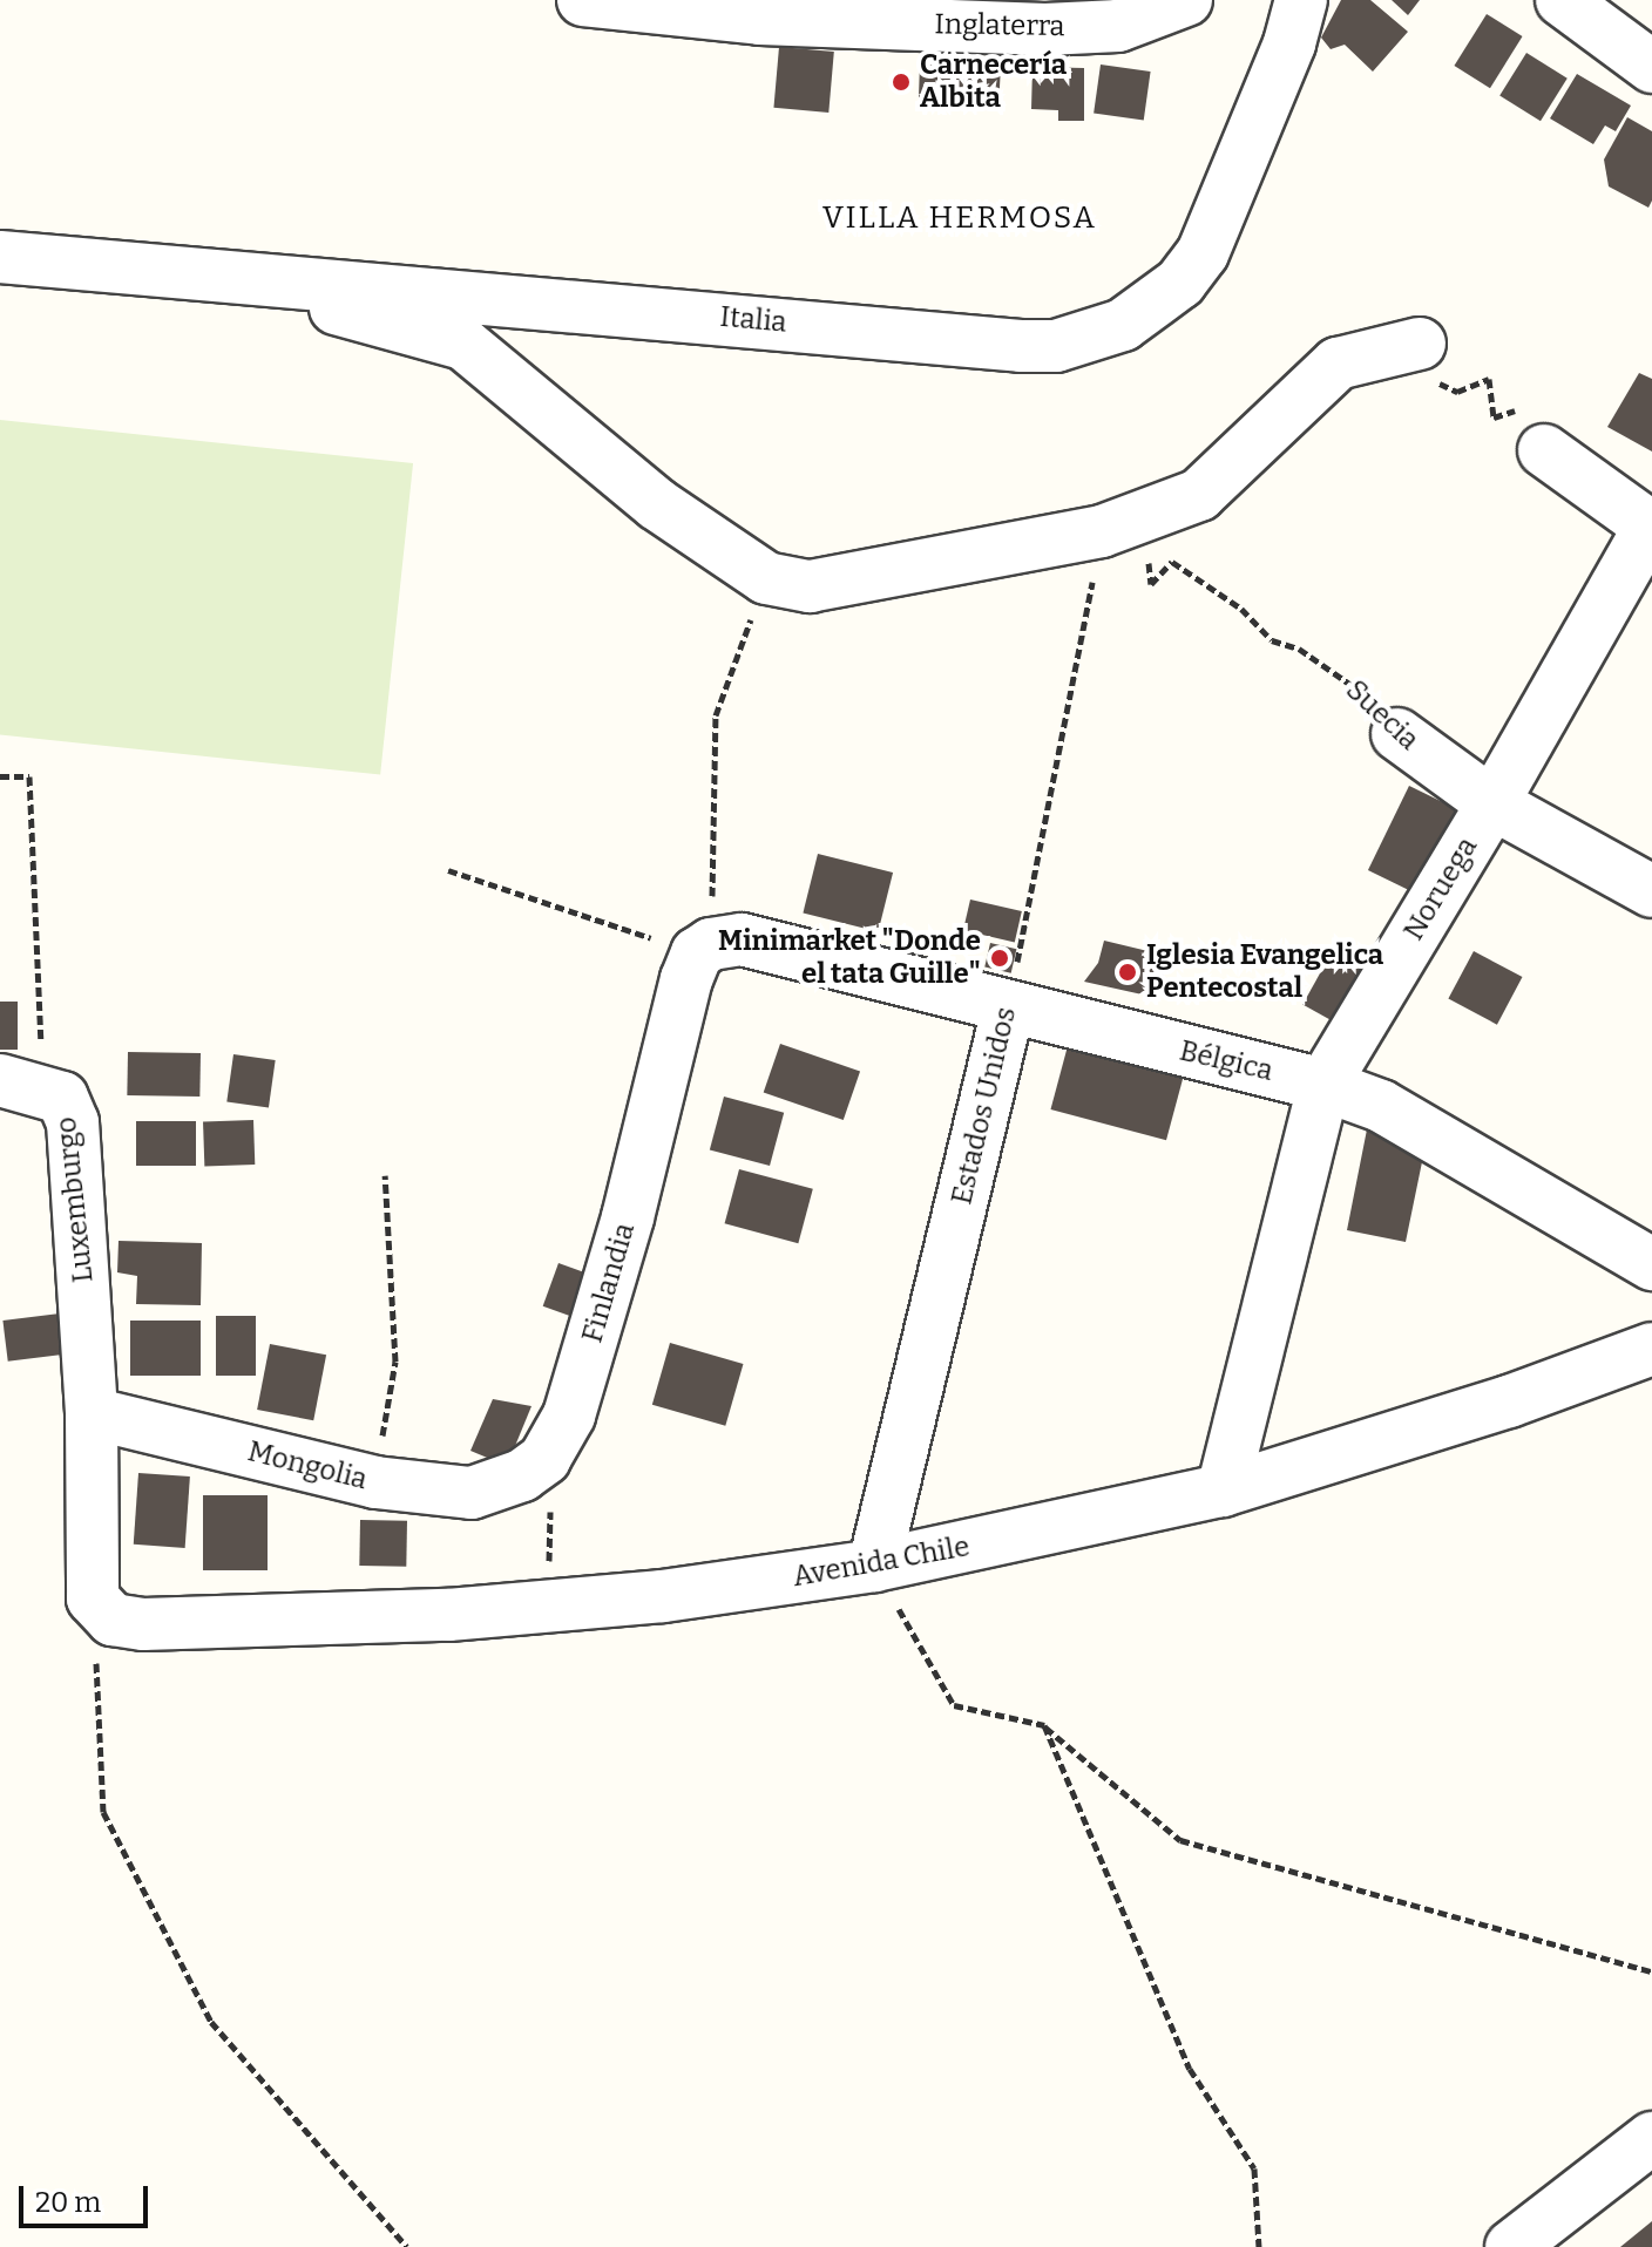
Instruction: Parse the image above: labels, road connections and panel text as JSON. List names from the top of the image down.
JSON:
{
  "streets": {
    "street": [
      "Inglaterra",
      "Italia",
      "Suecia",
      "Noruega",
      "Bélgica",
      "Estados Unidos",
      "Luxemburgo",
      "Finlandia",
      "Mongolia",
      "Avenida Chile"
    ]
  },
  "crossings": [
    ["Suecia", "Noruega"],
    ["Suecia", "Estados Unidos"],
    ["Noruega", "Bélgica"],
    ["Noruega", "Avenida Chile"],
    ["Bélgica", "Estados Unidos"],
    ["Bélgica", "Finlandia"],
    ["Estados Unidos", "Avenida Chile"],
    ["Luxemburgo", "Mongolia"],
    ["Luxemburgo", "Avenida Chile"],
    ["Finlandia", "Mongolia"]
  ],
  "districts": ["VILLA HERMOSA"],
  "places": ["Carnecería Albita", "Minimarket \"Donde el tata Guille\"", "Iglesia Evangelica Pentecostal"],
  "scale_bar": "20 m"
}
